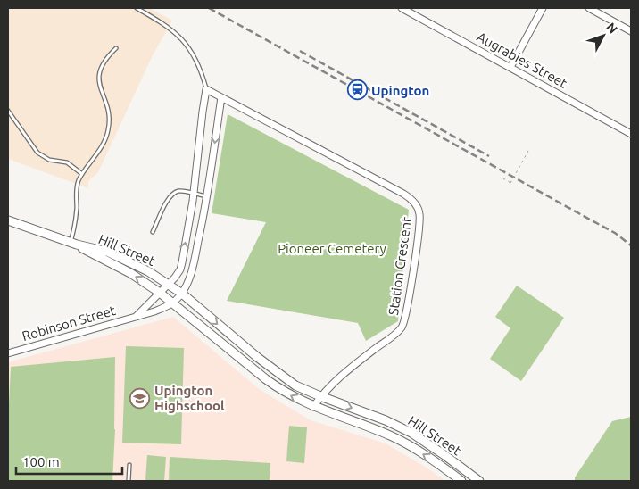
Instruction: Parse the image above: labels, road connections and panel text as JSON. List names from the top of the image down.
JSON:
{
  "streets": {
    "street": [
      "Augrabies Street",
      "Hill Street",
      "Station Crescent",
      "Robinson Street"
    ]
  },
  "crossings": [
    ["Hill Street", "Station Crescent"],
    ["Hill Street", "Robinson Street"]
  ],
  "parks": ["Pioneer Cemetery"],
  "places": {
    "station": ["Upington"],
    "school or university": ["Upington Highschool"]
  },
  "scale_bar": "100 m",
  "north": "top right"
}
